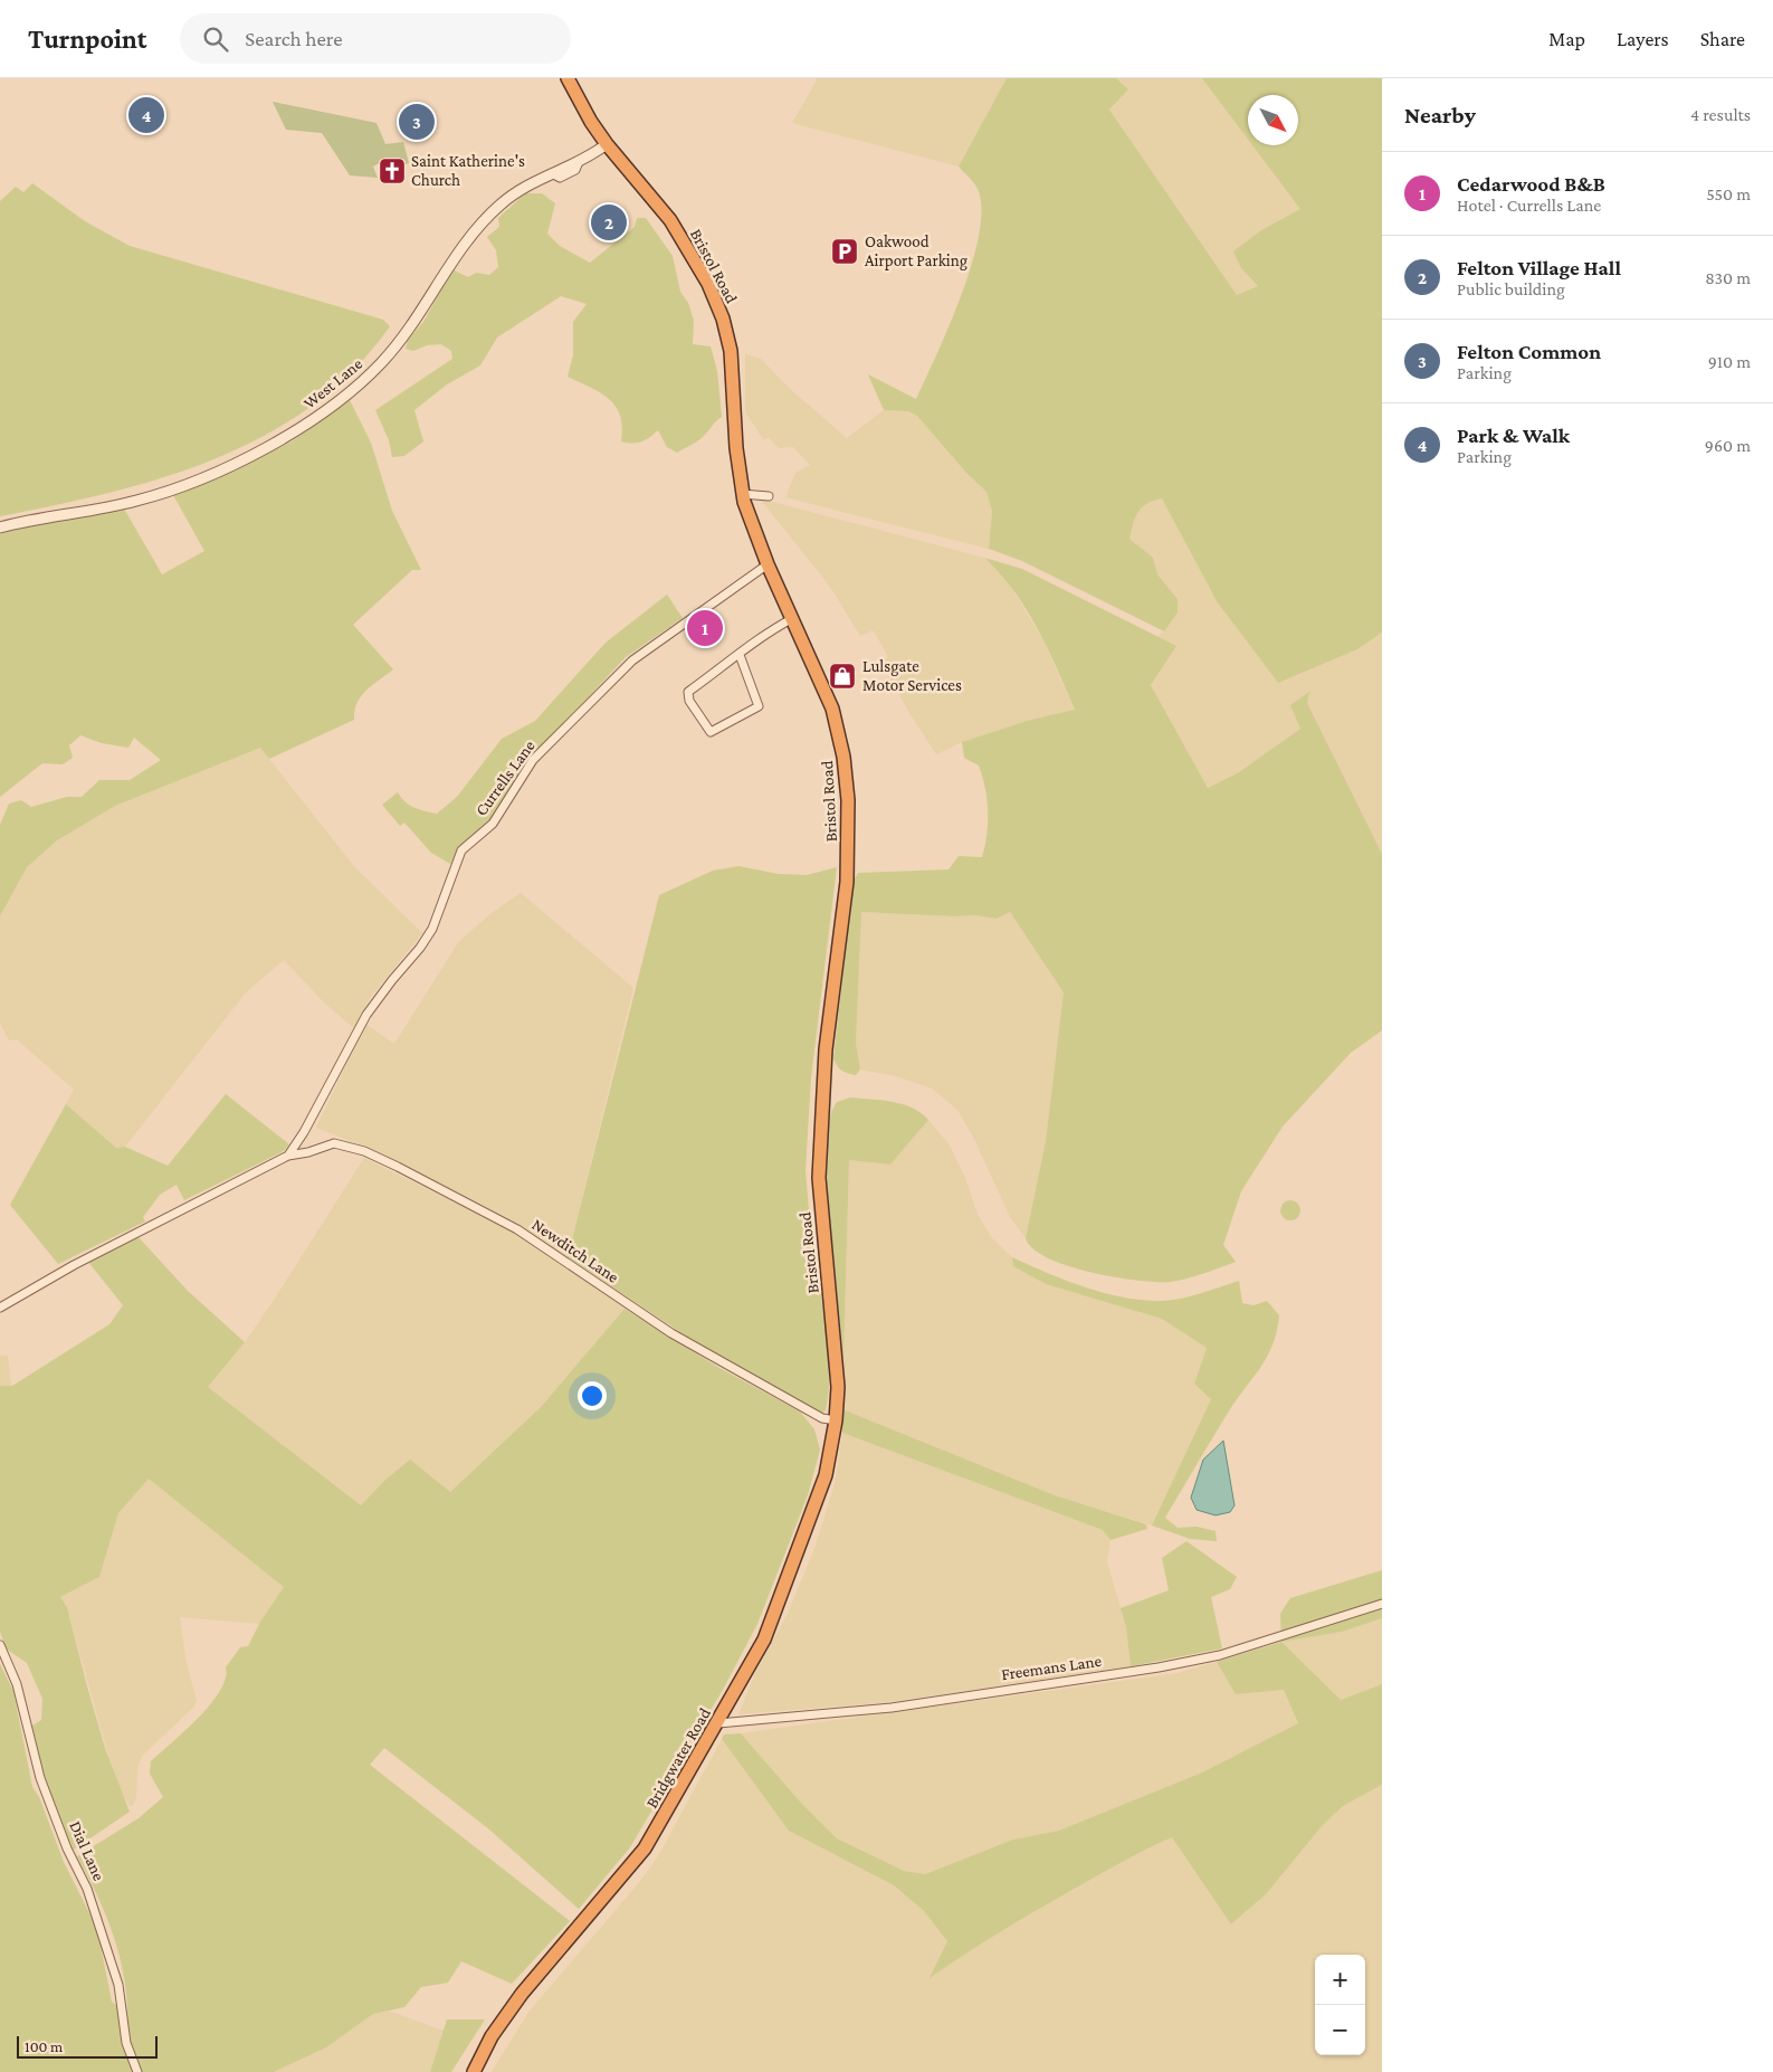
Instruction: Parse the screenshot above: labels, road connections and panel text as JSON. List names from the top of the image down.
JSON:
{
  "streets": {
    "highway": ["Bristol Road", "Bridgwater Road"],
    "street": [
      "West Lane",
      "Currells Lane",
      "Newditch Lane",
      "Freemans Lane",
      "Dial Lane"
    ]
  },
  "crossings": [
    ["Bristol Road", "West Lane"],
    ["Bristol Road", "Currells Lane"],
    ["Bristol Road", "Newditch Lane"],
    ["Bristol Road", "Bridgwater Road"],
    ["Currells Lane", "Newditch Lane"],
    ["Newditch Lane", "Bridgwater Road"],
    ["Freemans Lane", "Bridgwater Road"]
  ],
  "places": {
    "church": ["Saint Katherine's Church"],
    "parking": ["Oakwood Airport Parking"],
    "shop": ["Lulsgate Motor Services"]
  },
  "scale_bar": "100 m",
  "north": "bottom right",
  "page": {
    "header": "Turnpoint",
    "search": "Search here",
    "nav": ["Map", "Layers", "Share"],
    "heading": ["Nearby", "4 results"],
    "pins": [
      "4",
      "3",
      "2",
      "1"
    ],
    "list": [
      {
        "mark": "1",
        "name": "Cedarwood B&B",
        "note": "Hotel · Currells Lane",
        "value": "550 m"
      },
      {
        "mark": "2",
        "name": "Felton Village Hall",
        "note": "Public building",
        "value": "830 m"
      },
      {
        "mark": "3",
        "name": "Felton Common",
        "note": "Parking",
        "value": "910 m"
      },
      {
        "mark": "4",
        "name": "Park & Walk",
        "note": "Parking",
        "value": "960 m"
      }
    ],
    "map_buttons": ["+", "−"],
    "scale": "100 m"
  }
}
